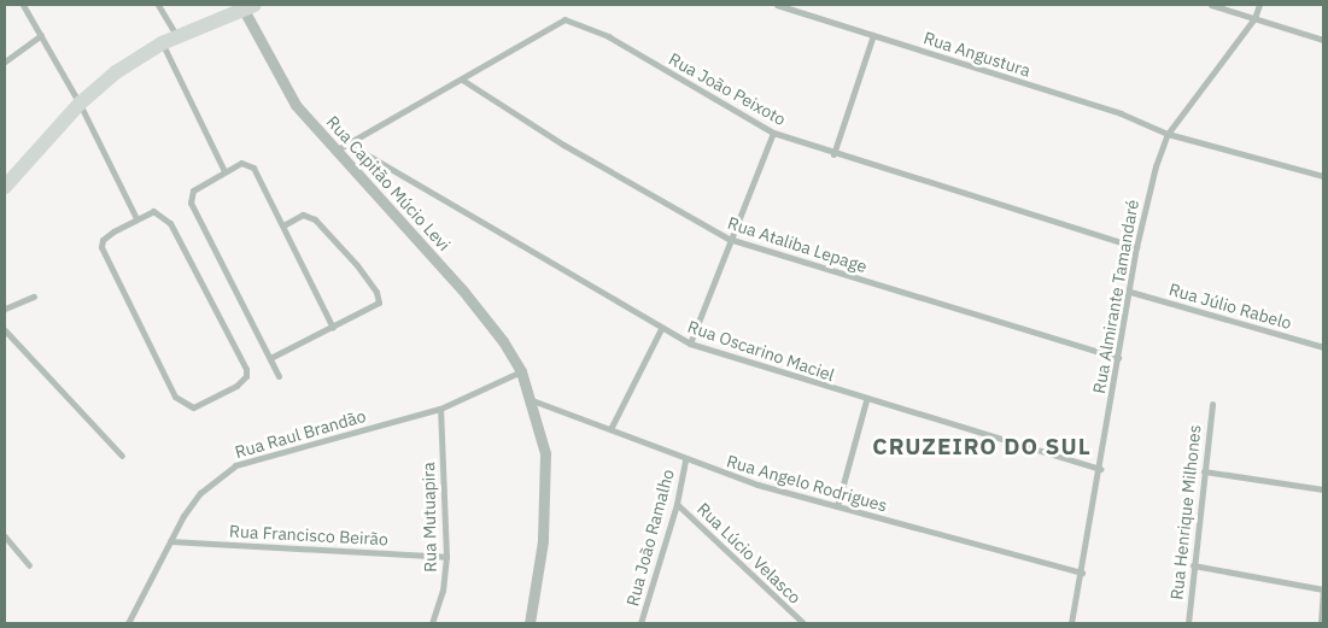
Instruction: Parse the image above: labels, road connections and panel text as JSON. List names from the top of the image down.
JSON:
{
  "streets": {
    "street": [
      "Rua Angustura",
      "Rua João Peixoto",
      "Rua Capitão Múcio Levi",
      "Rua Ataliba Lepage",
      "Rua Almirante Tamandaré",
      "Rua Júlio Rabelo",
      "Rua Oscarino Maciel",
      "Rua Raul Brandão",
      "Rua Angelo Rodrigues",
      "Rua Henrique Milhones",
      "Rua Mutuapira",
      "Rua Francisco Beirão",
      "Rua João Ramalho",
      "Rua Lúcio Velasco"
    ]
  },
  "crossings": [
    ["Rua Angustura", "Rua Almirante Tamandaré"],
    ["Rua João Peixoto", "Rua Capitão Múcio Levi"],
    ["Rua João Peixoto", "Rua Ataliba Lepage"],
    ["Rua João Peixoto", "Rua Almirante Tamandaré"],
    ["Rua João Peixoto", "Rua Oscarino Maciel"],
    ["Rua Capitão Múcio Levi", "Rua Raul Brandão"],
    ["Rua Capitão Múcio Levi", "Rua Angelo Rodrigues"],
    ["Rua Ataliba Lepage", "Rua Almirante Tamandaré"],
    ["Rua Almirante Tamandaré", "Rua Júlio Rabelo"],
    ["Rua Almirante Tamandaré", "Rua Oscarino Maciel"],
    ["Rua Almirante Tamandaré", "Rua Angelo Rodrigues"],
    ["Rua Raul Brandão", "Rua Mutuapira"],
    ["Rua Raul Brandão", "Rua Francisco Beirão"],
    ["Rua Angelo Rodrigues", "Rua João Ramalho"],
    ["Rua Mutuapira", "Rua Francisco Beirão"],
    ["Rua João Ramalho", "Rua Lúcio Velasco"]
  ],
  "districts": ["CRUZEIRO DO SUL"]
}
